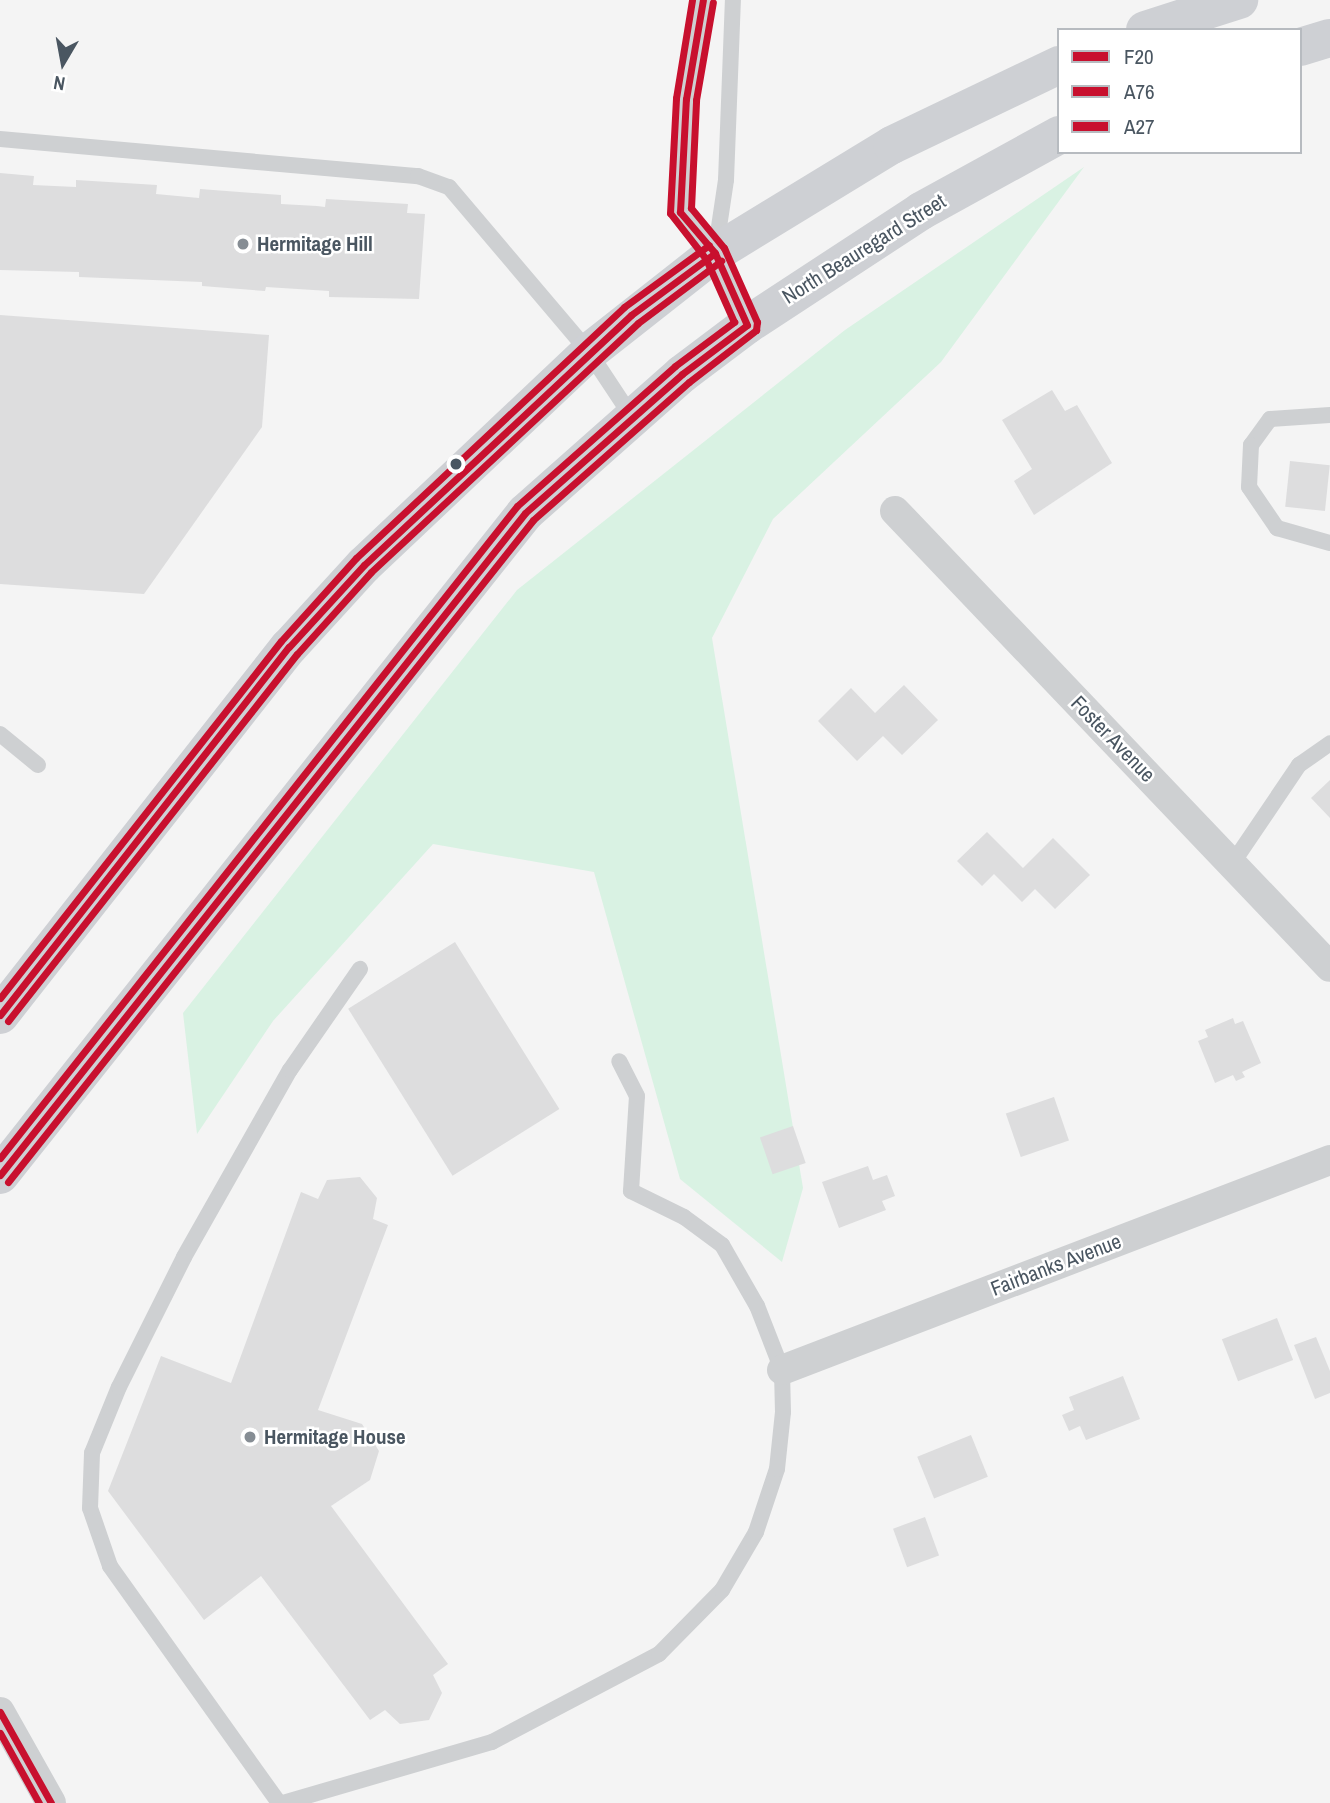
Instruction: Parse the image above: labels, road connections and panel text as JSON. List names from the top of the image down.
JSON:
{
  "streets": {
    "main road": ["North Beauregard Street"],
    "street": ["Foster Avenue", "Fairbanks Avenue"]
  },
  "places": ["Hermitage Hill", "Hermitage House"],
  "lines": ["transit line F20", "transit line A27", "transit line A76"],
  "legend": ["F20", "A76", "A27"],
  "north": "bottom"
}
